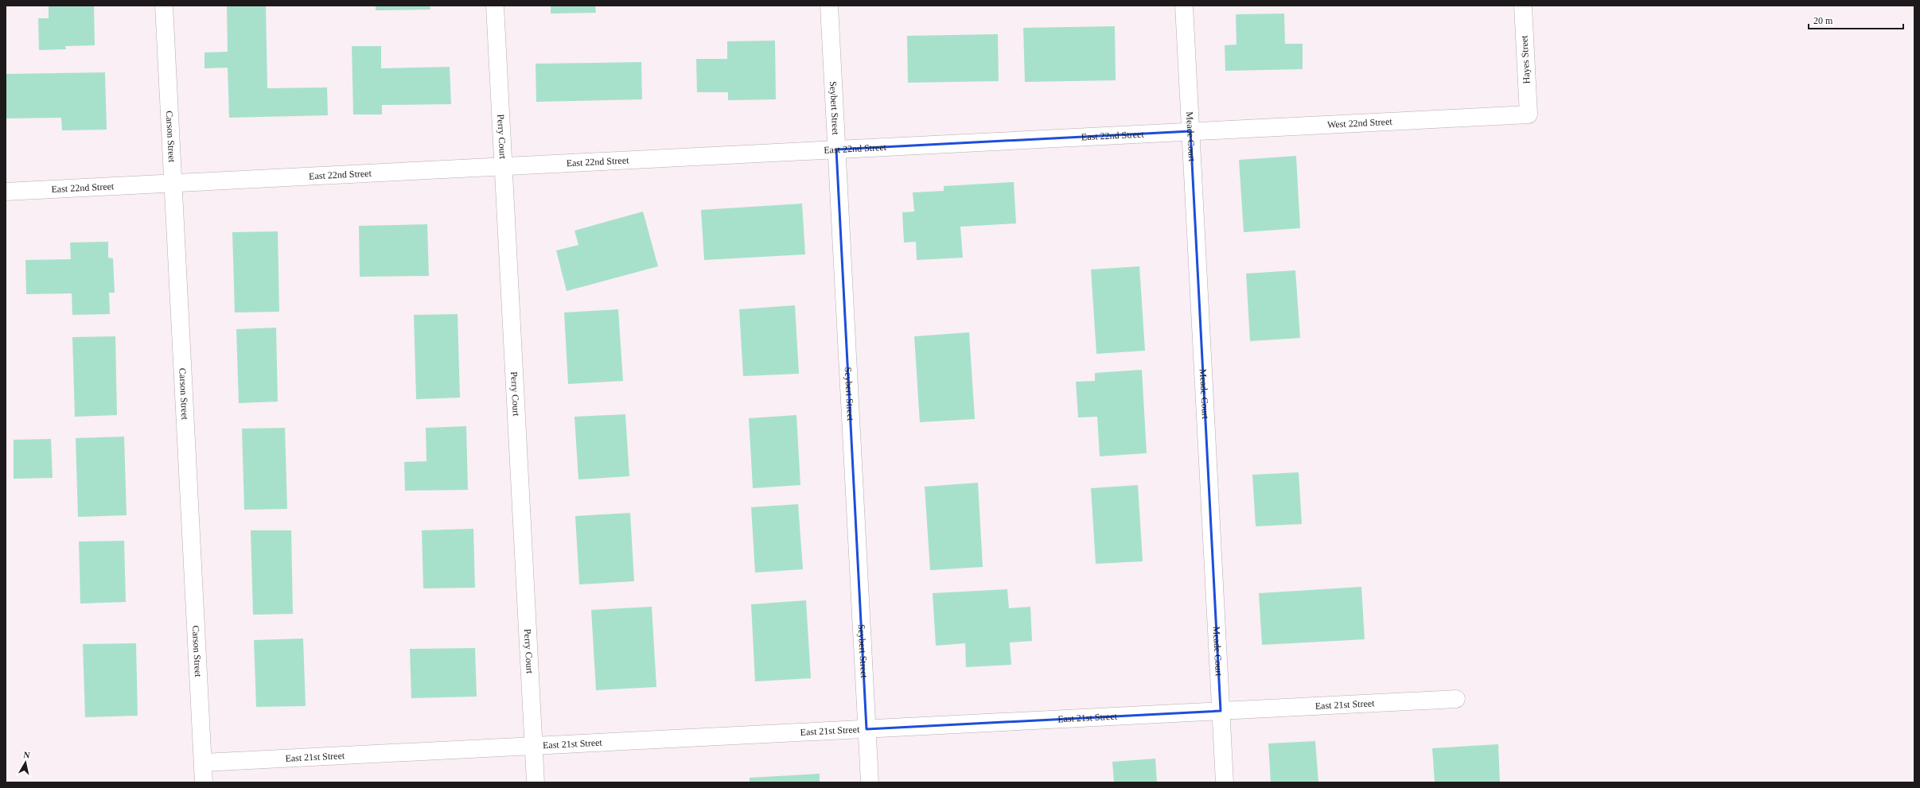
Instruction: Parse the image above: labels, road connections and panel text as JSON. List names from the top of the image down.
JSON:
{
  "streets": {
    "street": [
      "Hayes Street",
      "Seybert Street",
      "West 22nd Street",
      "East 22nd Street",
      "Carson Street",
      "Perry Court",
      "Meade Court",
      "East 21st Street"
    ]
  },
  "crossings": [
    ["Hayes Street", "West 22nd Street"],
    ["Seybert Street", "East 22nd Street"],
    ["Seybert Street", "East 21st Street"],
    ["West 22nd Street", "East 22nd Street"],
    ["West 22nd Street", "Meade Court"],
    ["East 22nd Street", "Carson Street"],
    ["East 22nd Street", "Perry Court"],
    ["East 22nd Street", "Meade Court"],
    ["Carson Street", "East 21st Street"],
    ["Perry Court", "East 21st Street"],
    ["Meade Court", "East 21st Street"]
  ],
  "scale_bar": "20 m",
  "north": "top"
}
